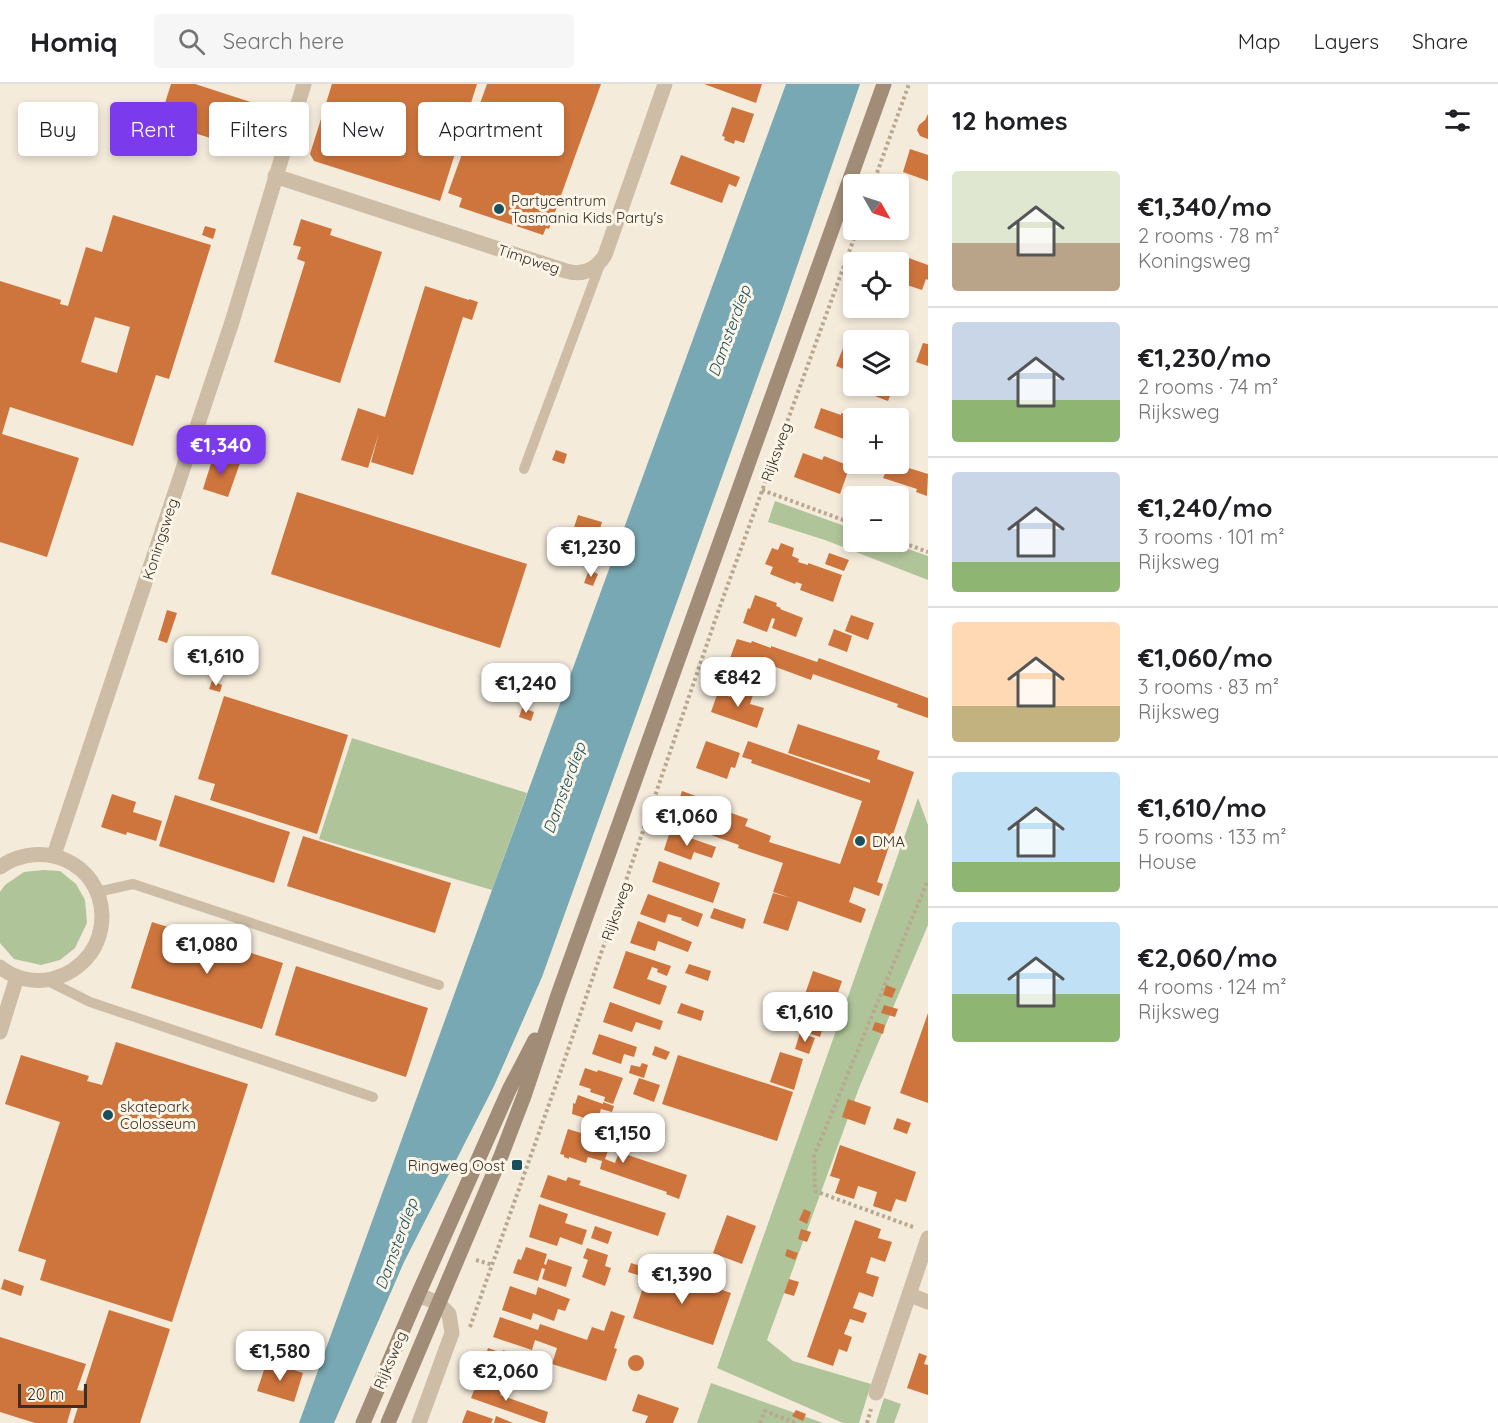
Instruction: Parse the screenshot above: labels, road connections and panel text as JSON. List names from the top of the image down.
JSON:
{
  "streets": {
    "main road": ["Rijksweg"],
    "street": ["Timpweg", "Koningsweg"]
  },
  "crossings": [
    ["Timpweg", "Koningsweg"]
  ],
  "water": ["Damsterdiep"],
  "places": {
    "other": ["Partycentrum Tasmania Kids Party's", "DMA", "skatepark Colosseum"],
    "transit": ["Ringweg Oost"]
  },
  "scale_bar": "20 m",
  "north": "bottom right",
  "page": {
    "header": "Homiq",
    "search": "Search here",
    "nav": ["Map", "Layers", "Share"],
    "heading": "12 homes",
    "chip": [
      "Buy",
      "Rent",
      "Filters",
      "New",
      "Apartment"
    ],
    "list": [
      {
        "name": "€1,340/mo",
        "note": "2 rooms · 78 m² · Koningsweg"
      },
      {
        "name": "€1,230/mo",
        "note": "2 rooms · 74 m² · Rijksweg"
      },
      {
        "name": "€1,240/mo",
        "note": "3 rooms · 101 m² · Rijksweg"
      },
      {
        "name": "€1,060/mo",
        "note": "3 rooms · 83 m² · Rijksweg"
      },
      {
        "name": "€1,610/mo",
        "note": "5 rooms · 133 m² · House"
      },
      {
        "name": "€2,060/mo",
        "note": "4 rooms · 124 m² · Rijksweg"
      }
    ],
    "map_buttons": ["+", "−"],
    "price": [
      "€1,340",
      "€1,230",
      "€1,610",
      "€842",
      "€1,240",
      "€1,060",
      "€1,080",
      "€1,610",
      "€1,150",
      "€1,390",
      "€1,580",
      "€2,060"
    ],
    "scale": "20 m"
  }
}
